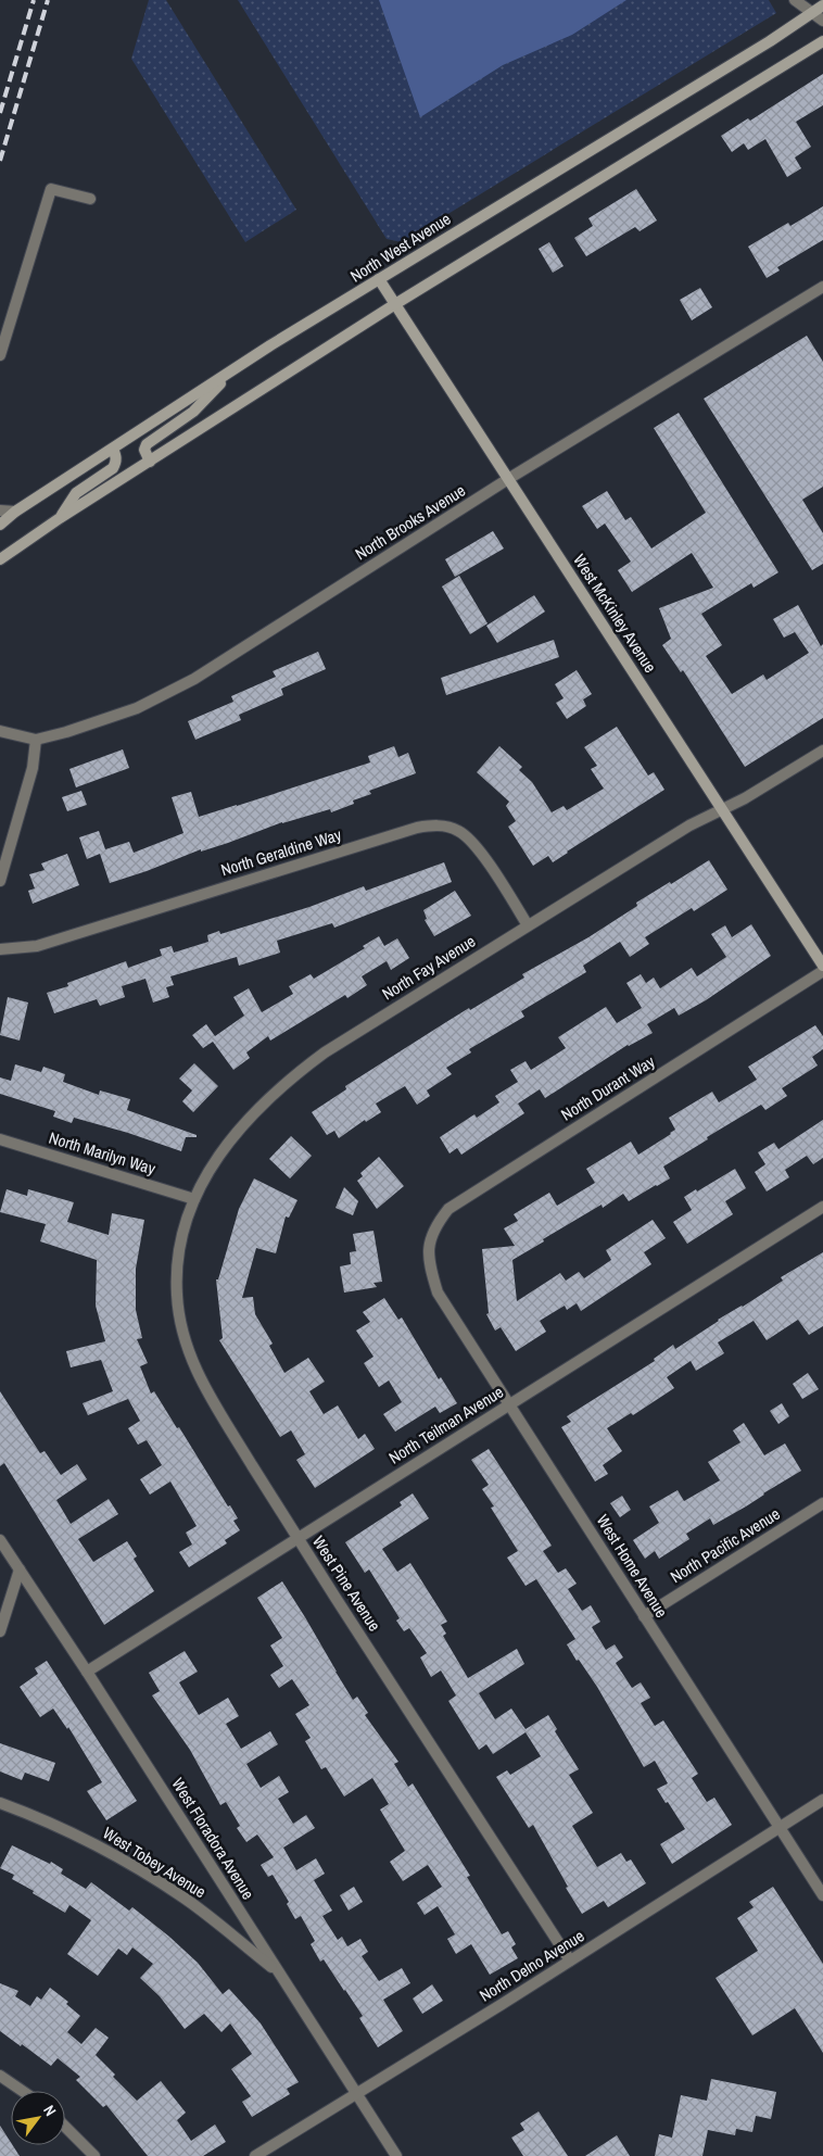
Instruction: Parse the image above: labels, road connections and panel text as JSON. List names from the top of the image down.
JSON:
{
  "streets": {
    "main road": ["North West Avenue", "West McKinley Avenue"],
    "street": [
      "North Brooks Avenue",
      "North Geraldine Way",
      "North Fay Avenue",
      "North Durant Way",
      "North Marilyn Way",
      "North Teilman Avenue",
      "North Pacific Avenue",
      "West Home Avenue",
      "West Pine Avenue",
      "West Floradora Avenue",
      "West Tobey Avenue",
      "North Delno Avenue"
    ]
  },
  "crossings": [
    ["North West Avenue", "West McKinley Avenue"],
    ["North Brooks Avenue", "West McKinley Avenue"],
    ["West McKinley Avenue", "North Fay Avenue"],
    ["North Geraldine Way", "North Fay Avenue"],
    ["North Fay Avenue", "North Marilyn Way"],
    ["North Fay Avenue", "West Pine Avenue"],
    ["North Durant Way", "West Home Avenue"],
    ["North Marilyn Way", "West Pine Avenue"],
    ["North Teilman Avenue", "West Home Avenue"],
    ["North Teilman Avenue", "West Pine Avenue"],
    ["North Teilman Avenue", "West Floradora Avenue"],
    ["North Pacific Avenue", "West Home Avenue"],
    ["West Home Avenue", "North Delno Avenue"],
    ["West Pine Avenue", "North Delno Avenue"],
    ["West Floradora Avenue", "West Tobey Avenue"],
    ["West Floradora Avenue", "North Delno Avenue"]
  ],
  "north": "top right"
}
